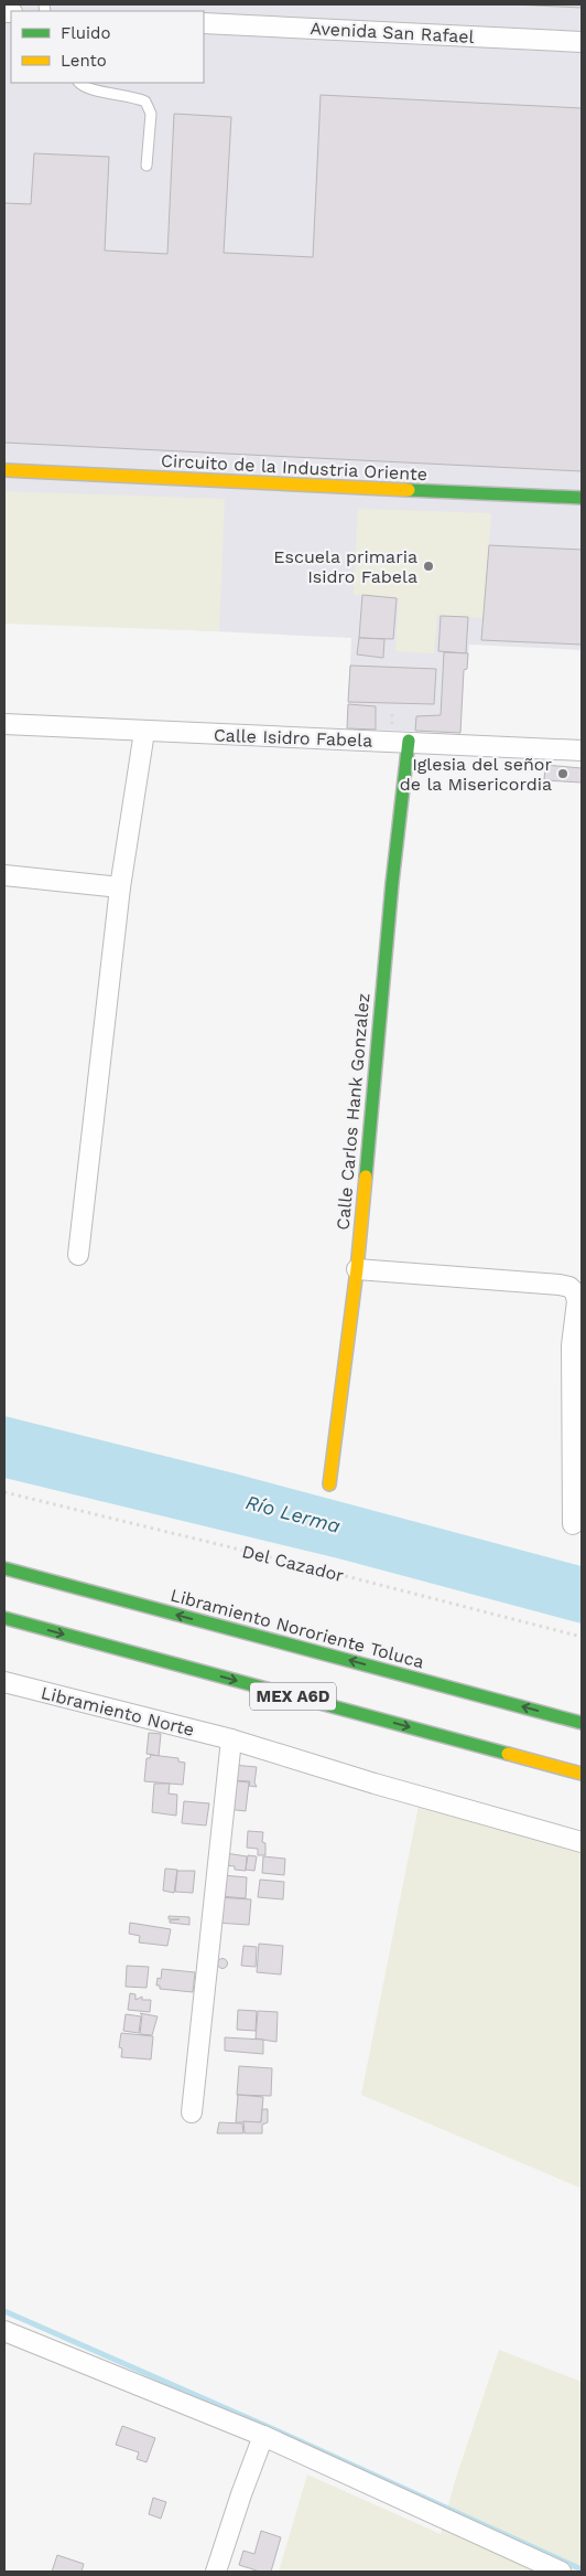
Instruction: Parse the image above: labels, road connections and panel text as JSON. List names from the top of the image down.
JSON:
{
  "streets": {
    "main road": [
      "Circuito de la Industria Oriente",
      "Calle Carlos Hank Gonzalez",
      "Libramiento Nororiente Toluca",
      "MEX A6D"
    ],
    "street": ["Avenida San Rafael", "Calle Isidro Fabela", "Libramiento Norte"],
    "path": ["Del Cazador"]
  },
  "crossings": [
    ["Calle Isidro Fabela", "Calle Carlos Hank Gonzalez"]
  ],
  "water": ["Río Lerma"],
  "places": ["Escuela primaria Isidro Fabela", "Iglesia del señor de la Misericordia"],
  "legend": ["Fluido", "Lento"]
}
